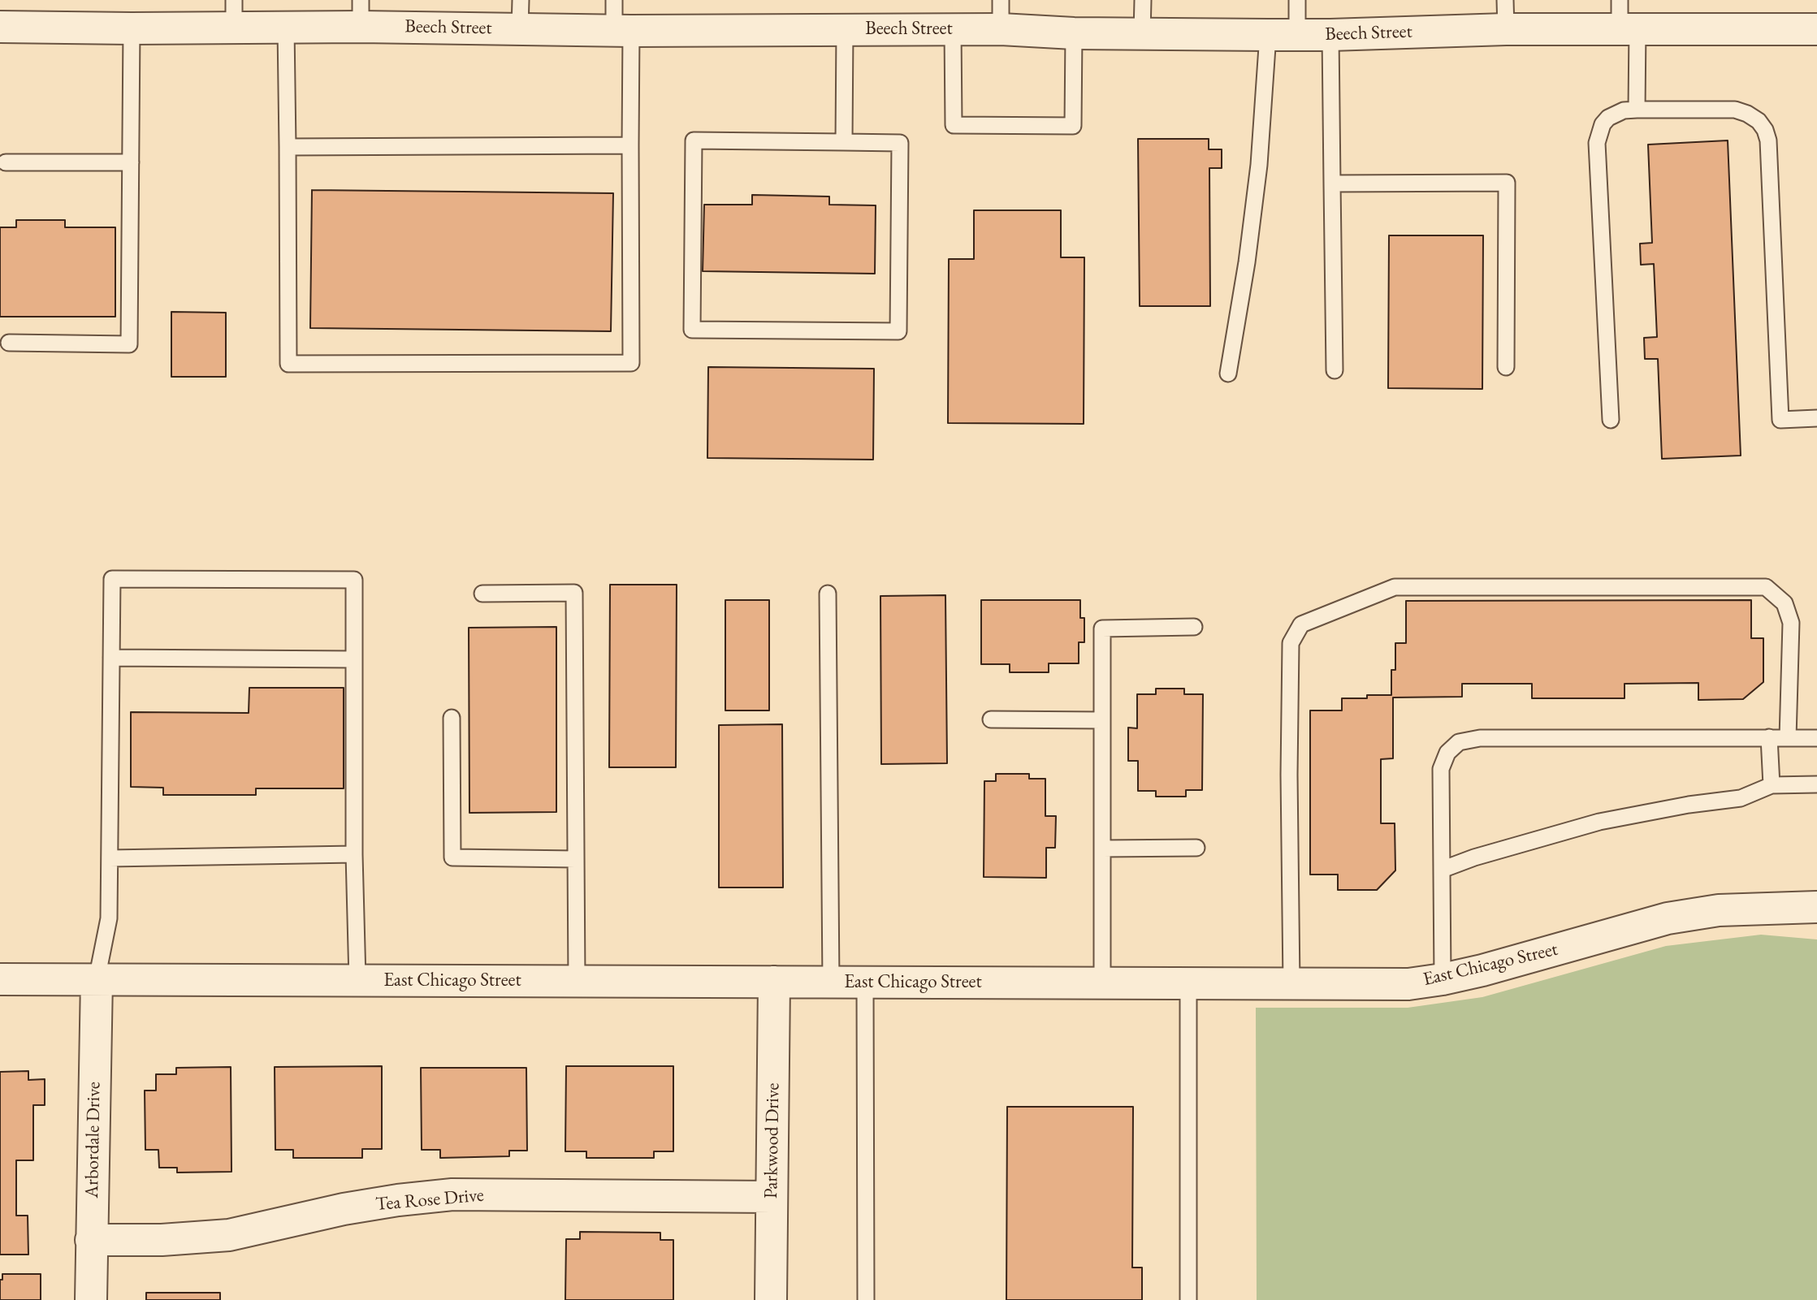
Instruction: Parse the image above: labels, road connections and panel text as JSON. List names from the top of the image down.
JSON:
{
  "streets": {
    "street": [
      "Beech Street",
      "East Chicago Street",
      "Arbordale Drive",
      "Parkwood Drive",
      "Tea Rose Drive"
    ]
  },
  "crossings": [
    ["East Chicago Street", "Arbordale Drive"],
    ["East Chicago Street", "Parkwood Drive"],
    ["Arbordale Drive", "Tea Rose Drive"],
    ["Parkwood Drive", "Tea Rose Drive"]
  ]
}
